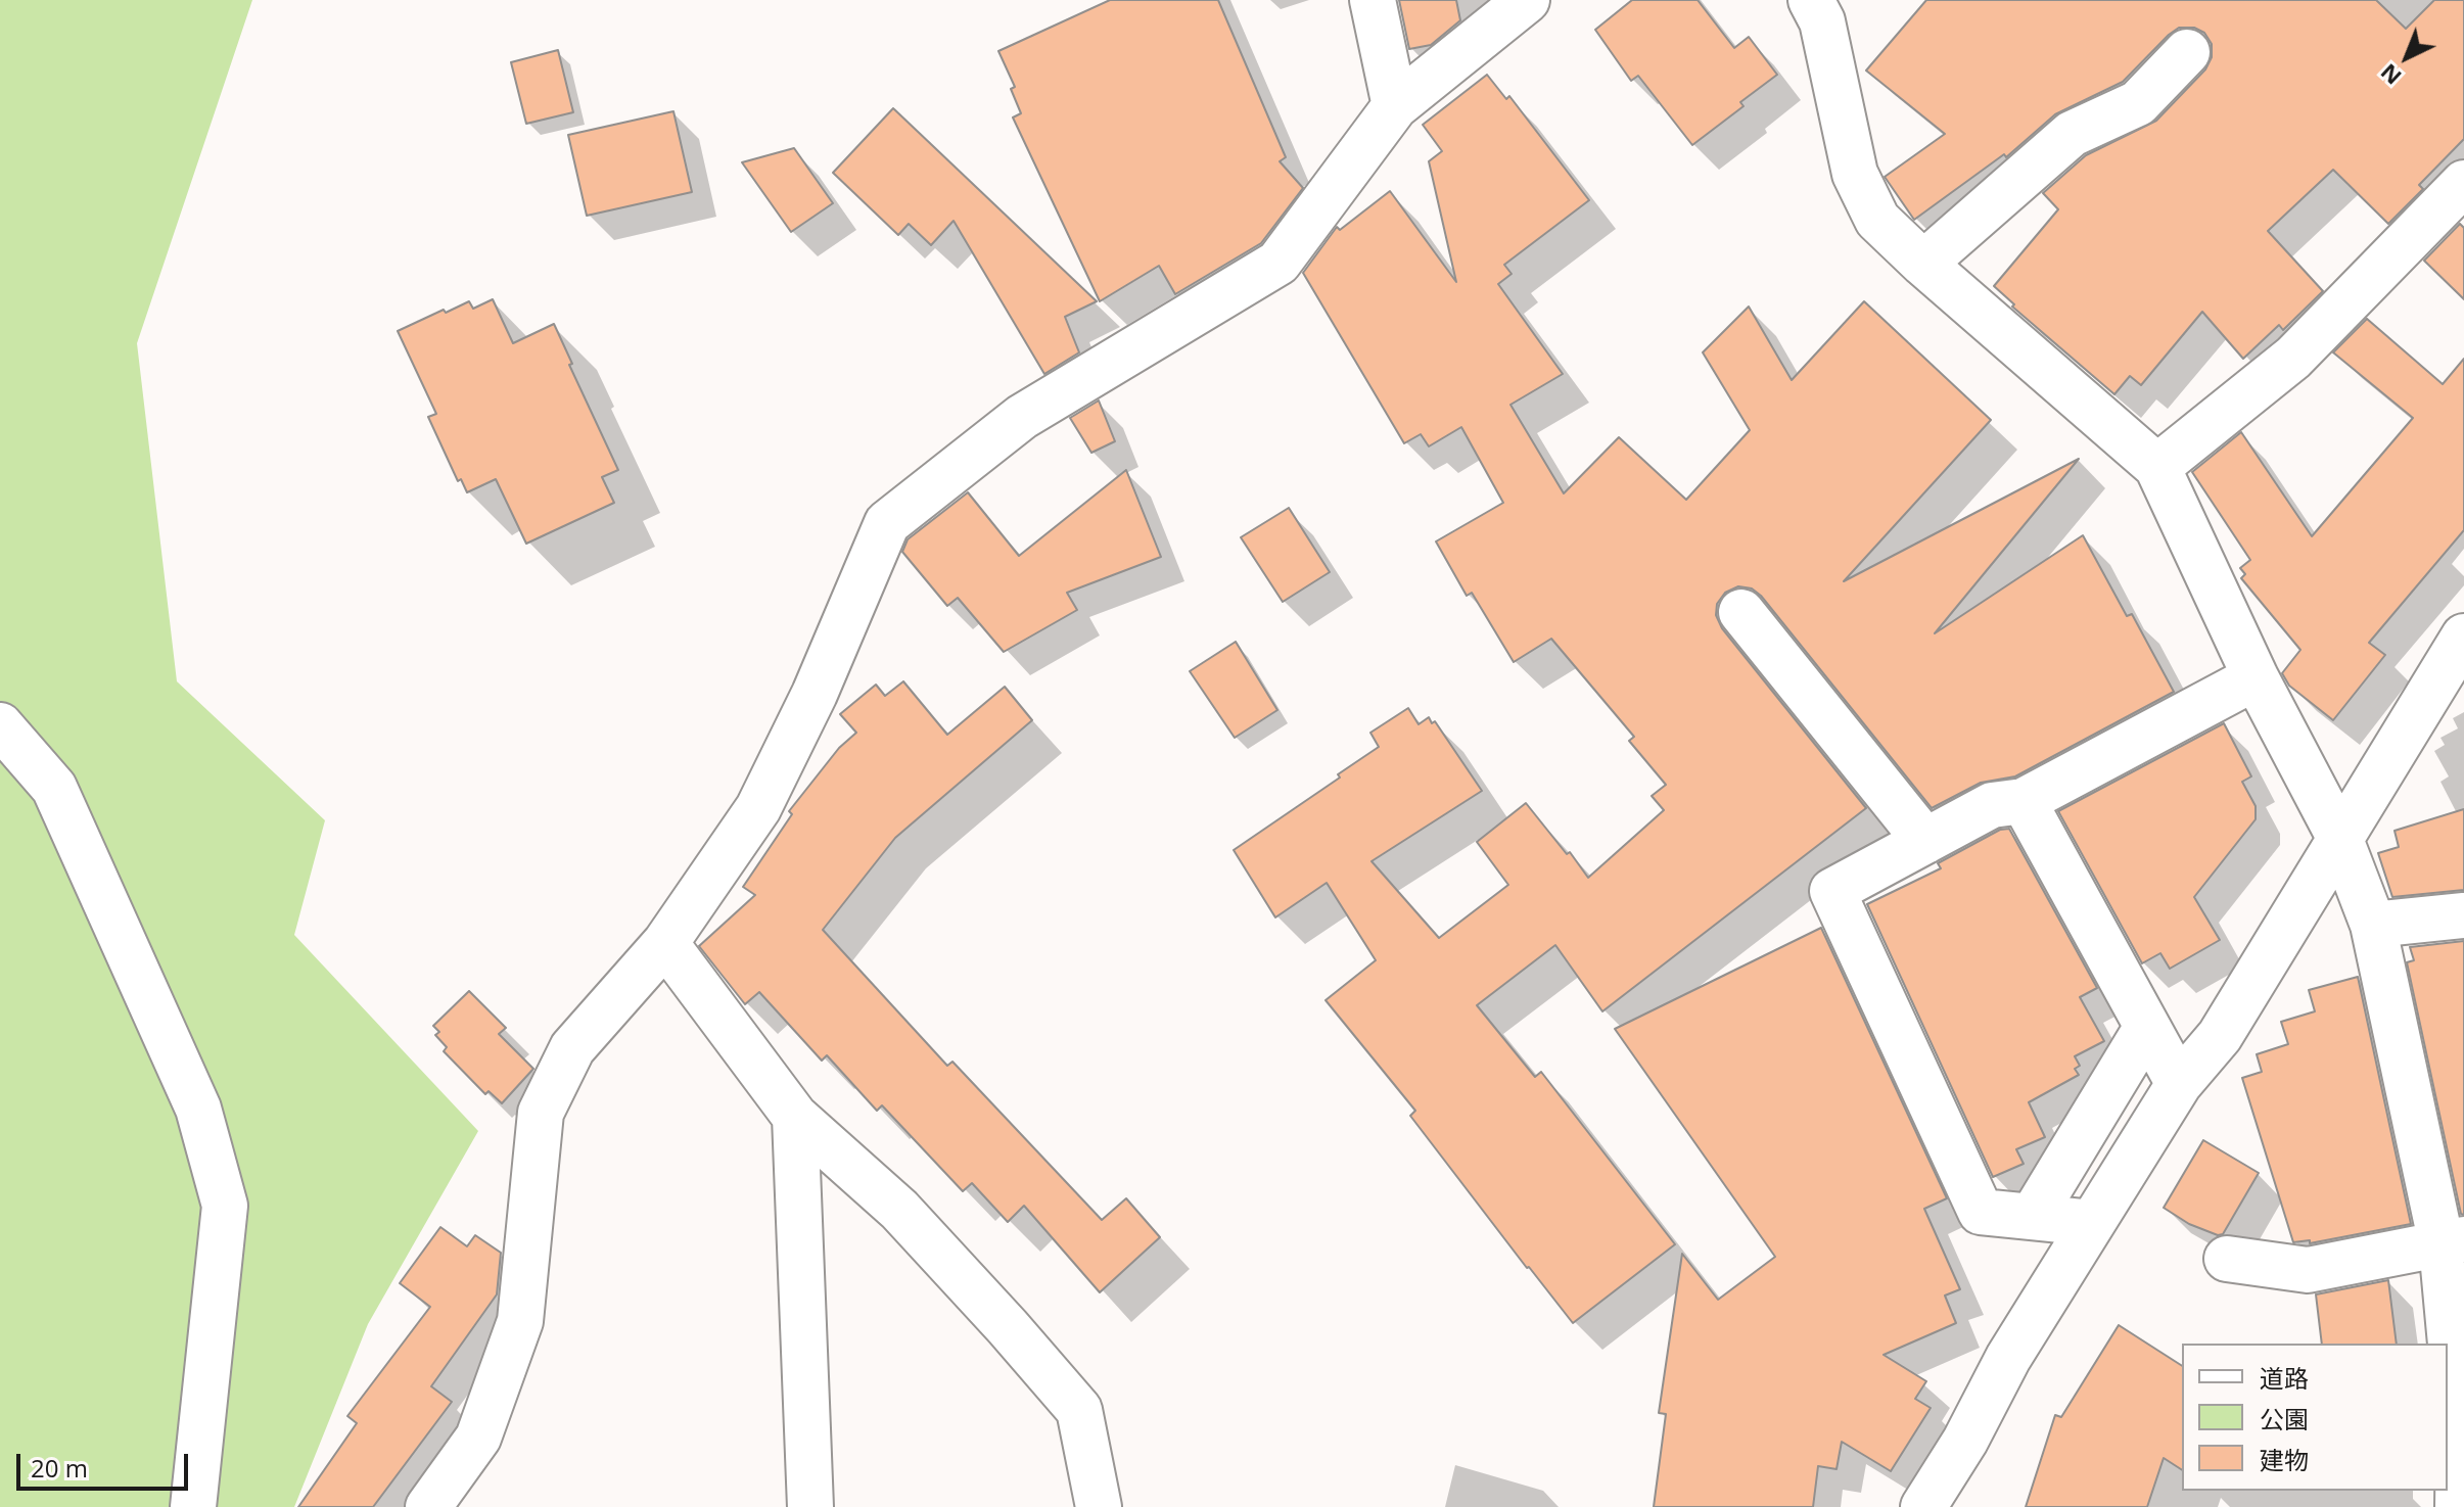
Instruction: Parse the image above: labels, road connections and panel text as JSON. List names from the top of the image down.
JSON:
{
  "legend": ["道路", "公園", "建物"],
  "scale_bar": "20 m",
  "north": "bottom left"
}
